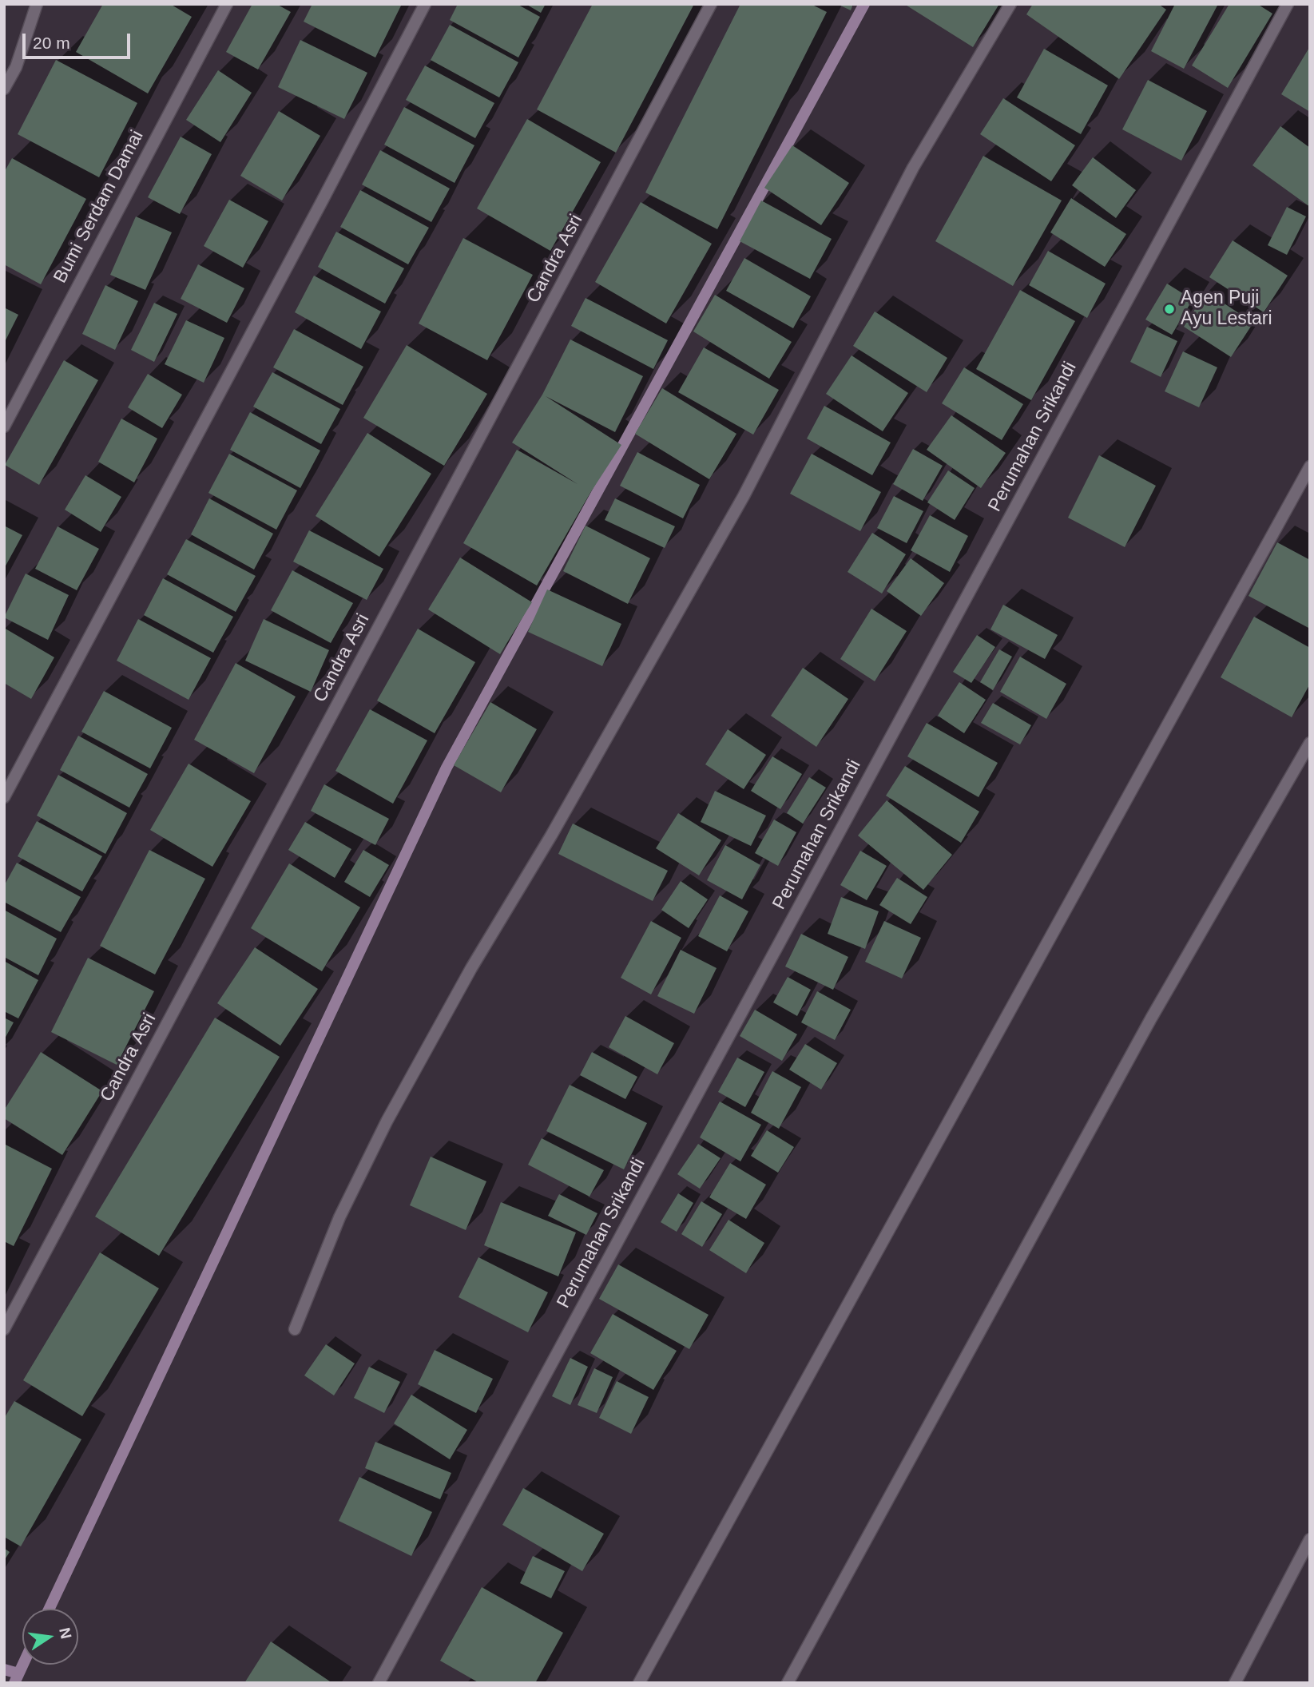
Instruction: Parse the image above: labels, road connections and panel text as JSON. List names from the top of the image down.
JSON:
{
  "streets": {
    "street": ["Bumi Serdam Damai", "Candra Asri", "Perumahan Srikandi"]
  },
  "places": ["Agen Puji Ayu Lestari"],
  "scale_bar": "20 m",
  "north": "right"
}
